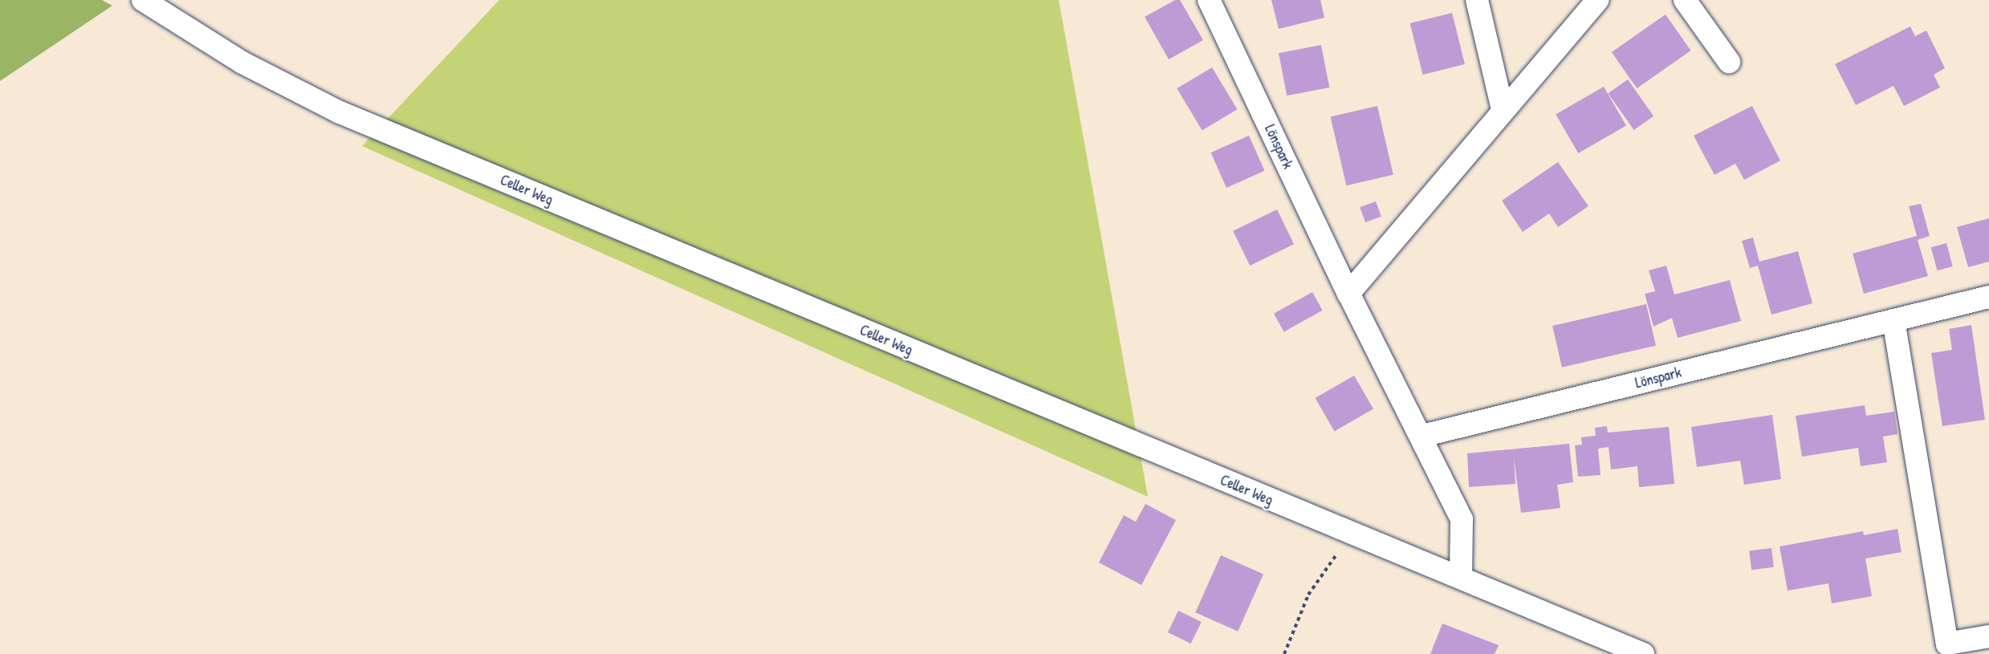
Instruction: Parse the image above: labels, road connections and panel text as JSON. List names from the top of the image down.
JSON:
{
  "streets": {
    "street": ["Lönspark", "Celler Weg"]
  },
  "crossings": [
    ["Lönspark", "Celler Weg"]
  ]
}
